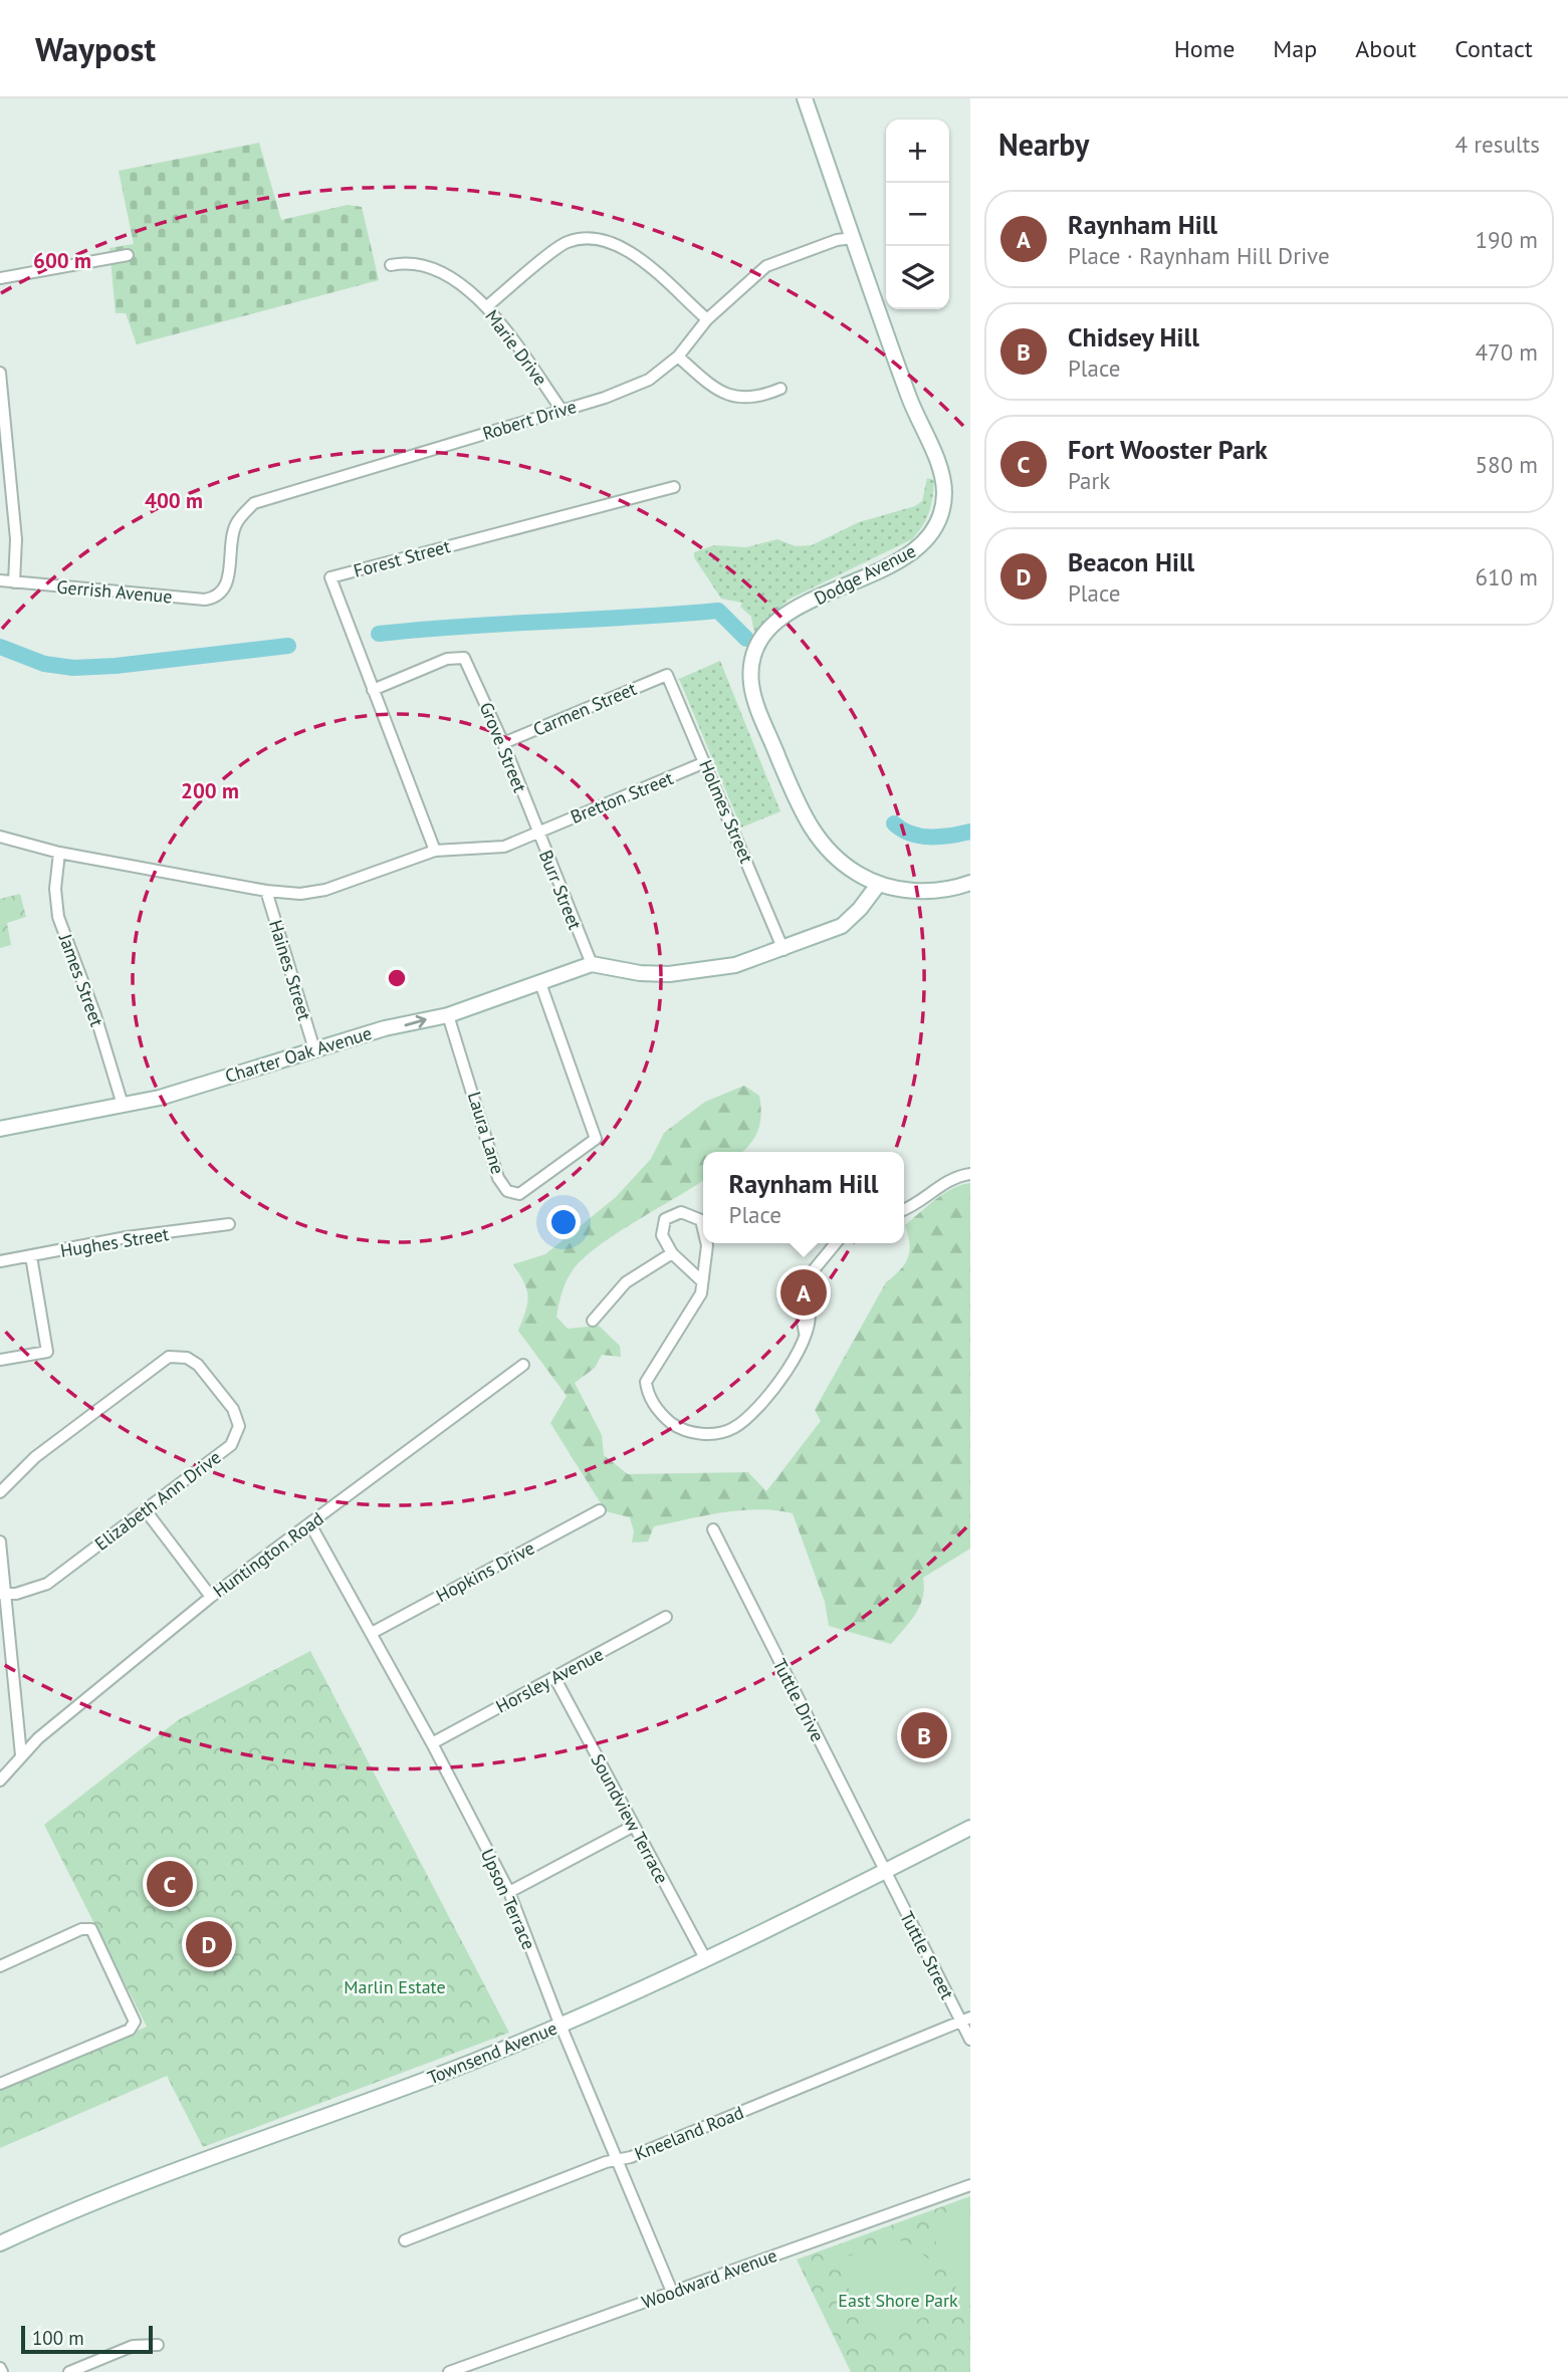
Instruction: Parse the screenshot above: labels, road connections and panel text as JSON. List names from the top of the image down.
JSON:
{
  "streets": {
    "main road": ["Dodge Avenue", "Charter Oak Avenue", "Townsend Avenue"],
    "street": [
      "Marie Drive",
      "Robert Drive",
      "Forest Street",
      "Gerrish Avenue",
      "Carmen Street",
      "Grove Street",
      "Bretton Street",
      "Holmes Street",
      "Burr Street",
      "Haines Street",
      "James Street",
      "Laura Lane",
      "Hughes Street",
      "Elizabeth Ann Drive",
      "Huntington Road",
      "Hopkins Drive",
      "Horsley Avenue",
      "Tuttle Drive",
      "Soundview Terrace",
      "Upson Terrace",
      "Tuttle Street",
      "Kneeland Road",
      "Woodward Avenue"
    ]
  },
  "crossings": [
    ["Marie Drive", "Robert Drive"],
    ["Robert Drive", "Dodge Avenue"],
    ["Robert Drive", "Gerrish Avenue"],
    ["Forest Street", "Grove Street"],
    ["Forest Street", "Burr Street"],
    ["Carmen Street", "Grove Street"],
    ["Carmen Street", "Holmes Street"],
    ["Grove Street", "Bretton Street"],
    ["Grove Street", "Burr Street"],
    ["Bretton Street", "Holmes Street"],
    ["Bretton Street", "Burr Street"],
    ["Burr Street", "Haines Street"],
    ["Burr Street", "James Street"],
    ["Burr Street", "Charter Oak Avenue"],
    ["Haines Street", "Charter Oak Avenue"],
    ["James Street", "Charter Oak Avenue"],
    ["Charter Oak Avenue", "Laura Lane"],
    ["Huntington Road", "Upson Terrace"],
    ["Hopkins Drive", "Upson Terrace"],
    ["Horsley Avenue", "Soundview Terrace"],
    ["Horsley Avenue", "Upson Terrace"],
    ["Tuttle Drive", "Tuttle Street"],
    ["Tuttle Drive", "Townsend Avenue"],
    ["Soundview Terrace", "Townsend Avenue"],
    ["Upson Terrace", "Townsend Avenue"],
    ["Upson Terrace", "Kneeland Road"],
    ["Upson Terrace", "Woodward Avenue"],
    ["Tuttle Street", "Townsend Avenue"],
    ["Tuttle Street", "Kneeland Road"]
  ],
  "parks": ["Marlin Estate", "East Shore Park"],
  "scale_bar": "100 m",
  "page": {
    "header": "Waypost",
    "nav": [
      "Home",
      "Map",
      "About",
      "Contact"
    ],
    "heading": ["Nearby", "4 results"],
    "map_buttons": ["+", "−"],
    "list": [
      {
        "mark": "A",
        "name": "Raynham Hill",
        "note": "Place · Raynham Hill Drive",
        "value": "190 m"
      },
      {
        "mark": "B",
        "name": "Chidsey Hill",
        "note": "Place",
        "value": "470 m"
      },
      {
        "mark": "C",
        "name": "Fort Wooster Park",
        "note": "Park",
        "value": "580 m"
      },
      {
        "mark": "D",
        "name": "Beacon Hill",
        "note": "Place",
        "value": "610 m"
      }
    ],
    "popup": ["Raynham Hill", "Place"],
    "pins": [
      "A",
      "B",
      "C",
      "D"
    ],
    "scale": "100 m"
  },
  "rings": ["600 m", "400 m", "200 m"]
}
